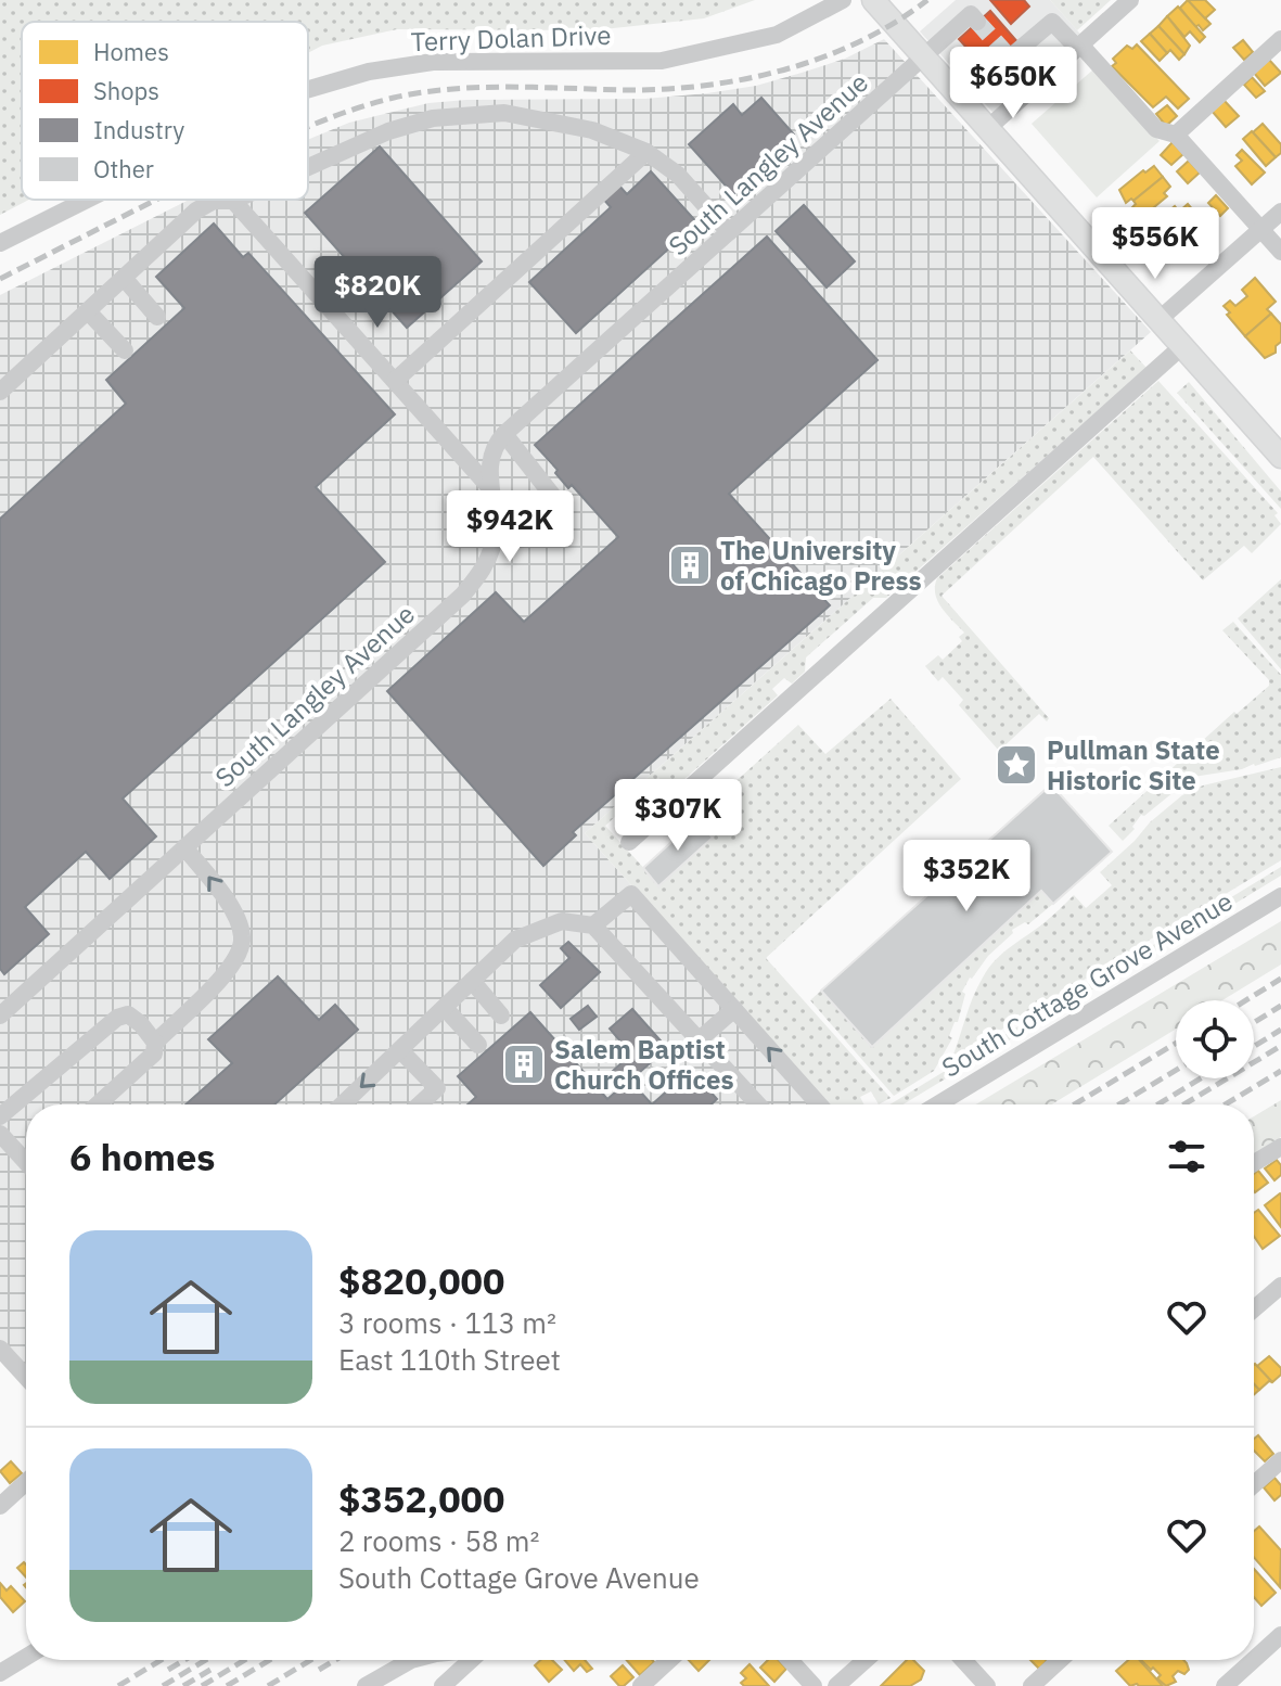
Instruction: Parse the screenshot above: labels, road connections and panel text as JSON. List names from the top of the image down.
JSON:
{
  "streets": {
    "street": ["Terry Dolan Drive", "South Langley Avenue", "South Cottage Grove Avenue"]
  },
  "places": {
    "building": ["The University of Chicago Press", "Salem Baptist Church Offices"],
    "place": ["Pullman State Historic Site"]
  },
  "legend": [
    "Homes",
    "Shops",
    "Industry",
    "Other"
  ],
  "page": {
    "price": [
      "$650K",
      "$556K",
      "$820K",
      "$942K",
      "$307K",
      "$352K"
    ],
    "heading": "6 homes",
    "list": [
      {
        "name": "$820,000",
        "note": "3 rooms · 113 m² · East 110th Street"
      },
      {
        "name": "$352,000",
        "note": "2 rooms · 58 m² · South Cottage Grove Avenue"
      }
    ]
  }
}
